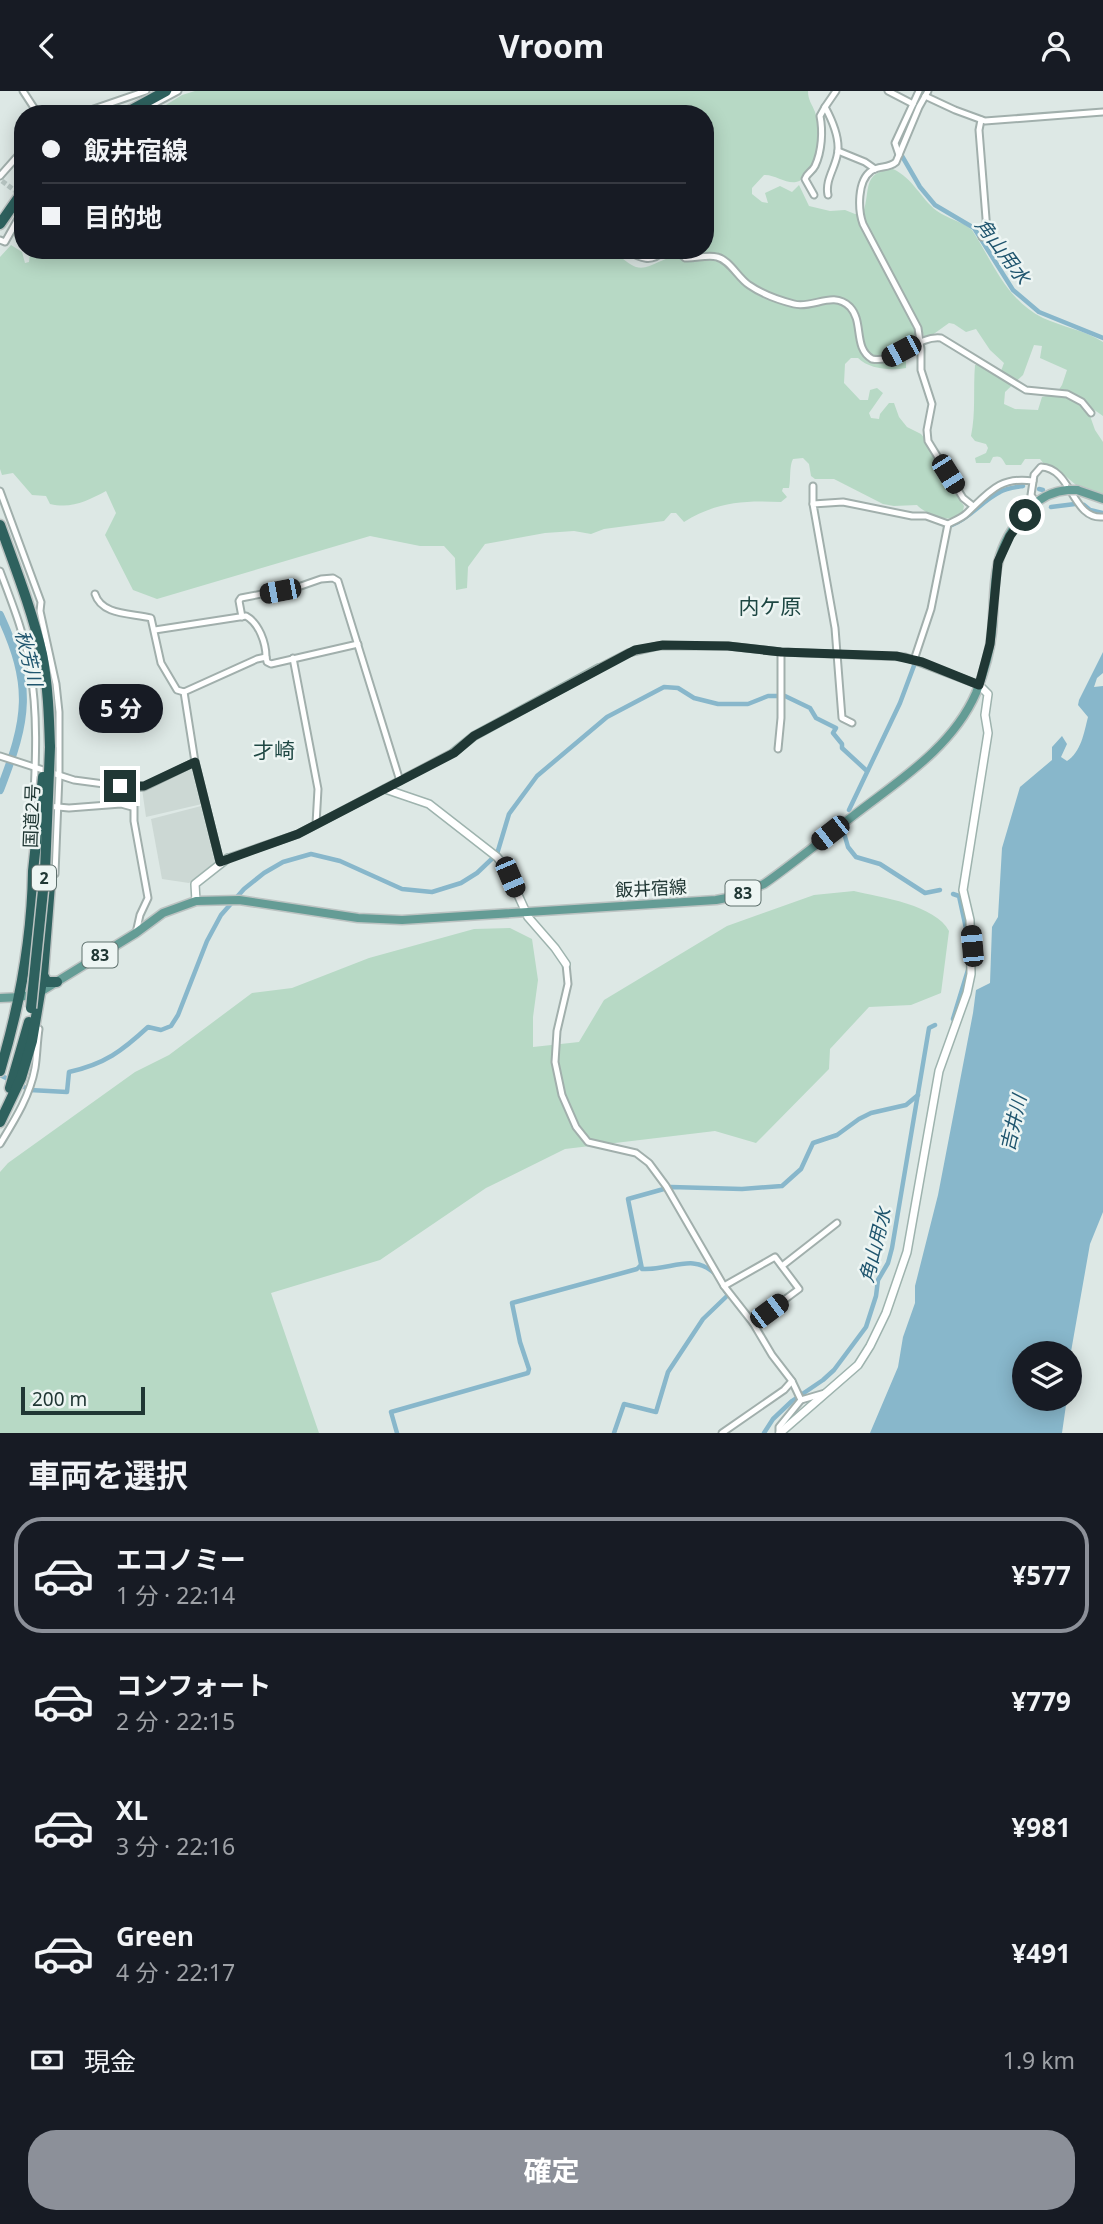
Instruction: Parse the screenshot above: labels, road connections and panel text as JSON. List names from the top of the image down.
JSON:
{
  "streets": {
    "highway": ["国道2号", "2"],
    "main road": ["飯井宿線", "83"]
  },
  "crossings": [
    ["国道2号", "飯井宿線"]
  ],
  "districts": ["内ケ原", "才崎"],
  "water": ["角山用水", "秋芳川", "吉井川"],
  "scale_bar": "200 m",
  "page": {
    "header": "Vroom",
    "banner": ["飯井宿線", "目的地"],
    "bubble": "5 分",
    "scale": "200 m",
    "heading": "車両を選択",
    "list": [
      {
        "name": "エコノミー",
        "note": "1 分 · 22:14",
        "value": "¥577"
      },
      {
        "name": "コンフォート",
        "note": "2 分 · 22:15",
        "value": "¥779"
      },
      {
        "name": "XL",
        "note": "3 分 · 22:16",
        "value": "¥981"
      },
      {
        "name": "Green",
        "note": "4 分 · 22:17",
        "value": "¥491"
      }
    ],
    "pay": ["現金", "1.9 km"],
    "buttons": "確定"
  }
}
